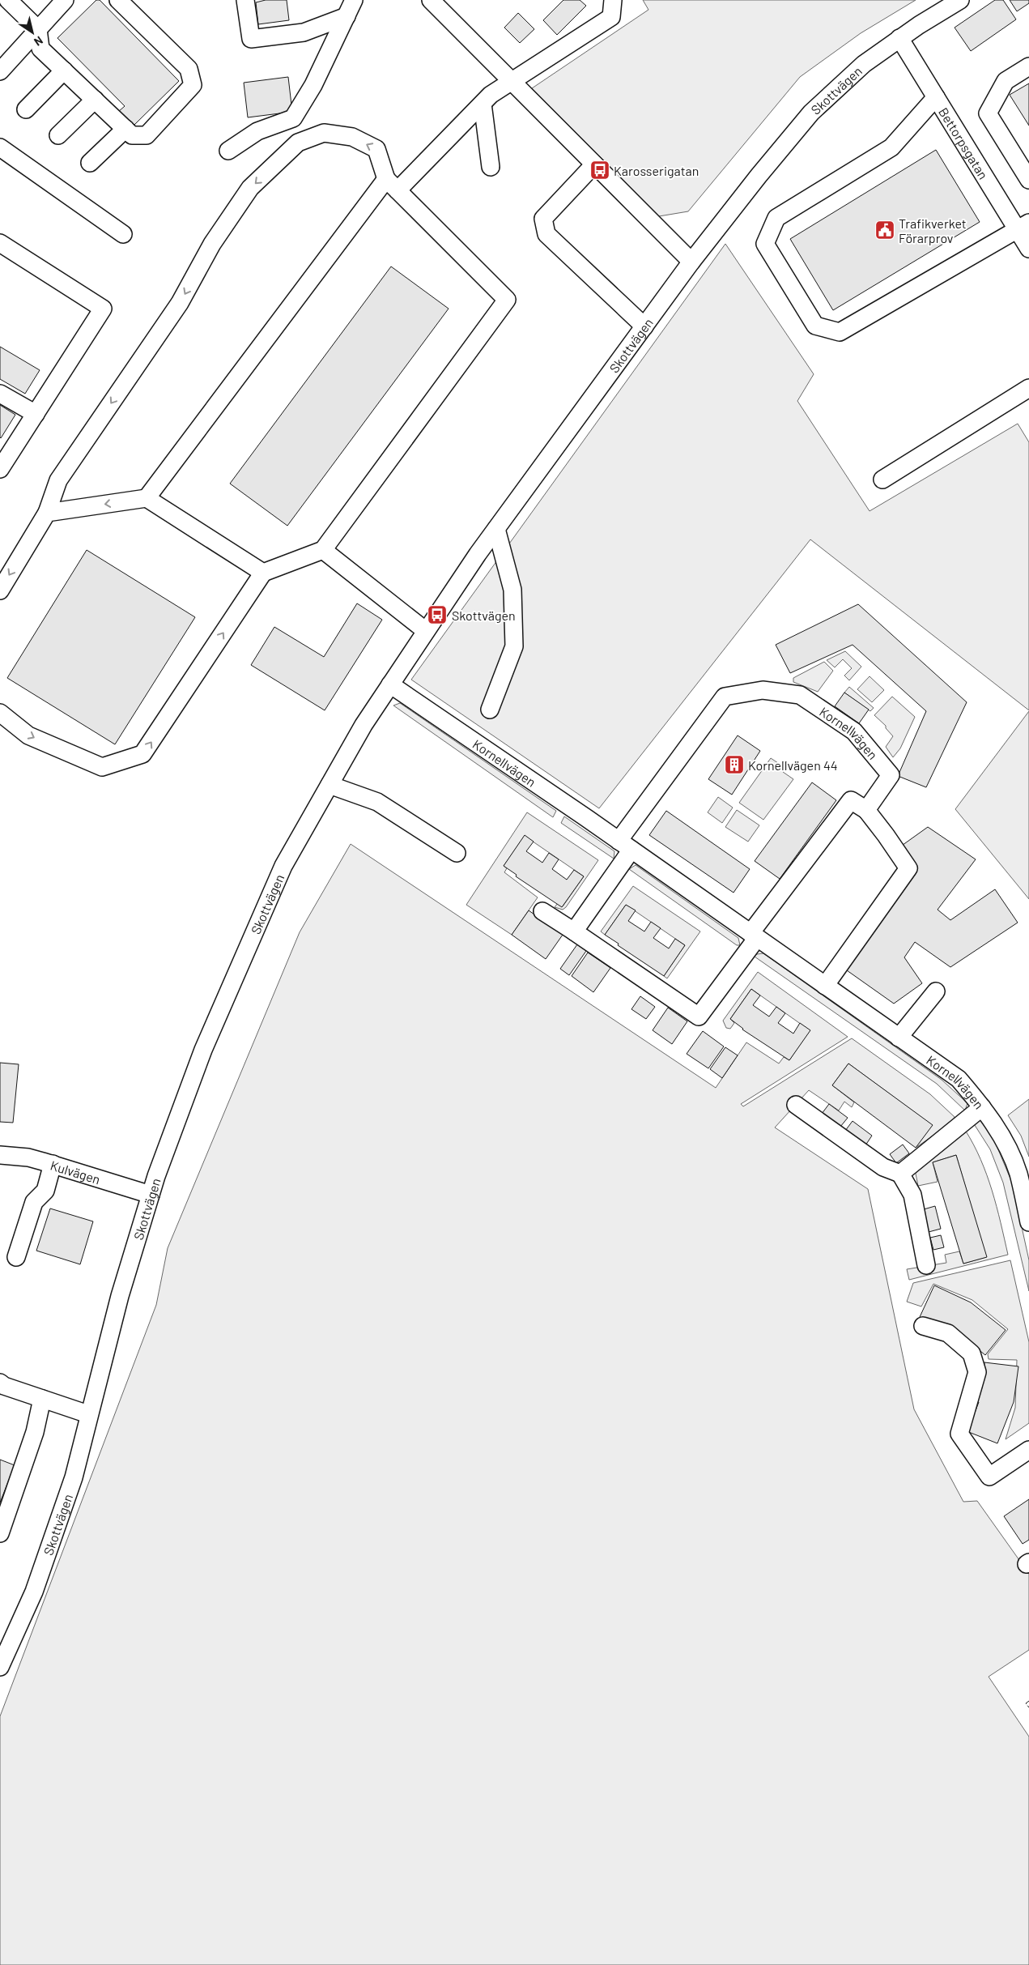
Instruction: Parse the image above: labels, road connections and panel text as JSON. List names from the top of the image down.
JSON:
{
  "streets": {
    "street": [
      "Skottvägen",
      "Bettorpsgatan",
      "Kornellvägen",
      "Kulvägen"
    ]
  },
  "crossings": [
    ["Skottvägen", "Bettorpsgatan"],
    ["Skottvägen", "Kornellvägen"],
    ["Skottvägen", "Kulvägen"]
  ],
  "places": {
    "bus stop": ["Karosserigatan", "Skottvägen"],
    "public building": ["Trafikverket Förarprov"],
    "building": ["Kornellvägen 44"]
  },
  "north": "bottom right"
}
